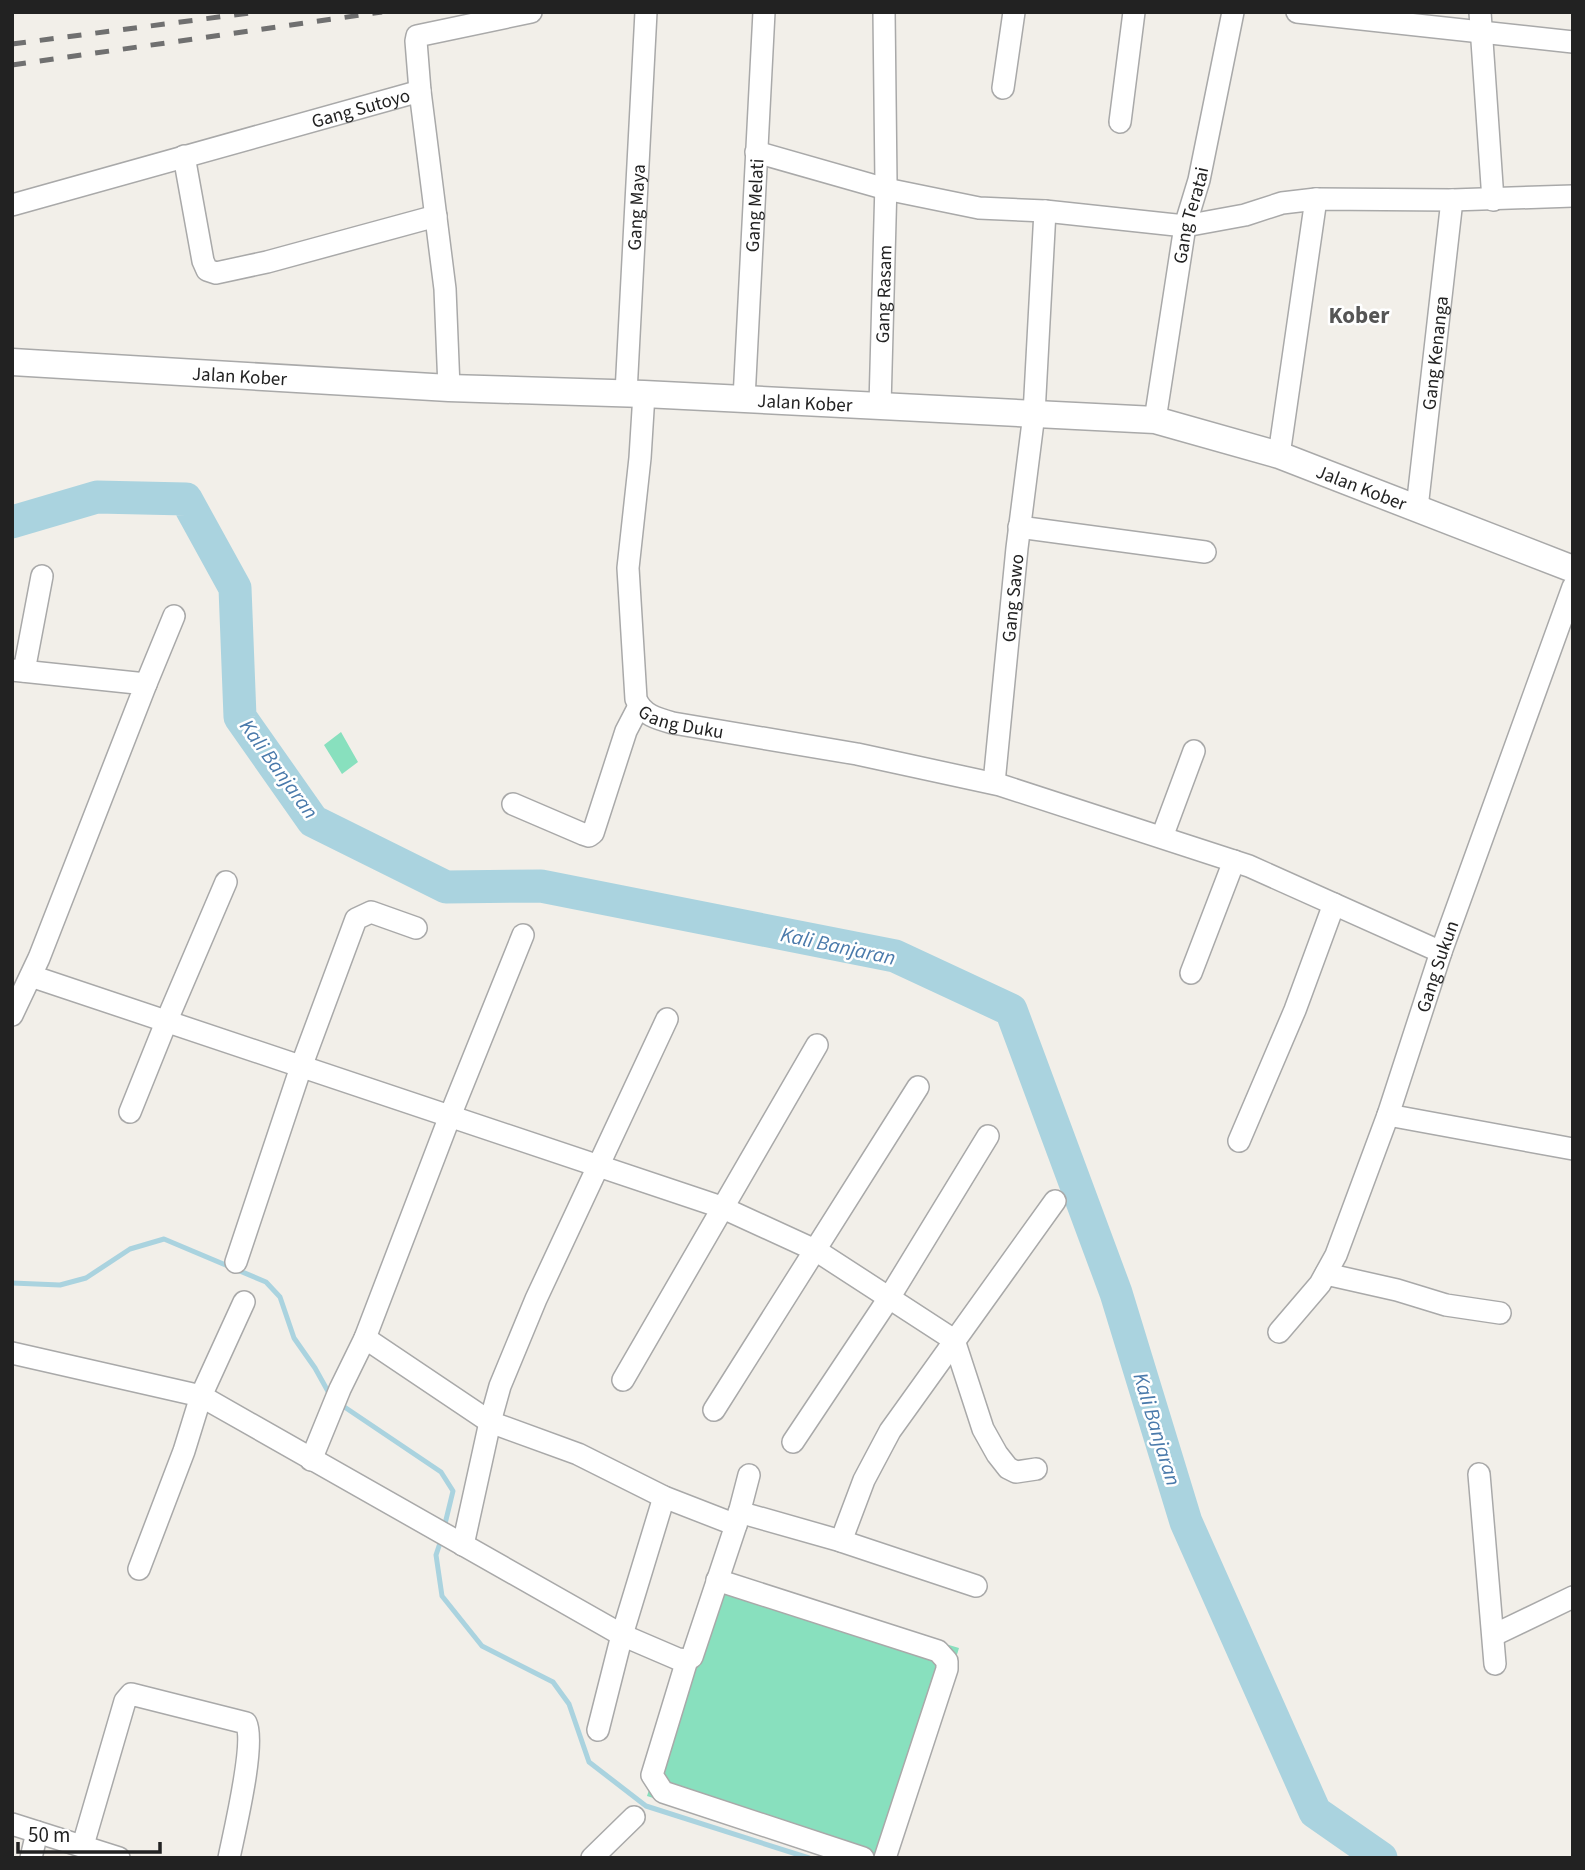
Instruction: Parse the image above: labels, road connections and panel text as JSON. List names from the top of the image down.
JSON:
{
  "streets": {
    "street": [
      "Gang Sutoyo",
      "Gang Melati",
      "Gang Maya",
      "Gang Teratai",
      "Gang Rasam",
      "Gang Kenanga",
      "Jalan Kober",
      "Gang Sawo",
      "Gang Duku",
      "Gang Sukun"
    ]
  },
  "crossings": [
    ["Gang Sutoyo", "Jalan Kober"],
    ["Gang Melati", "Jalan Kober"],
    ["Gang Maya", "Jalan Kober"],
    ["Gang Maya", "Gang Duku"],
    ["Gang Teratai", "Jalan Kober"],
    ["Gang Rasam", "Jalan Kober"],
    ["Gang Kenanga", "Jalan Kober"],
    ["Jalan Kober", "Gang Sawo"],
    ["Jalan Kober", "Gang Duku"],
    ["Gang Sawo", "Gang Duku"],
    ["Gang Duku", "Gang Sukun"]
  ],
  "districts": ["Kober"],
  "water": ["Kali Banjaran"],
  "scale_bar": "50 m"
}
